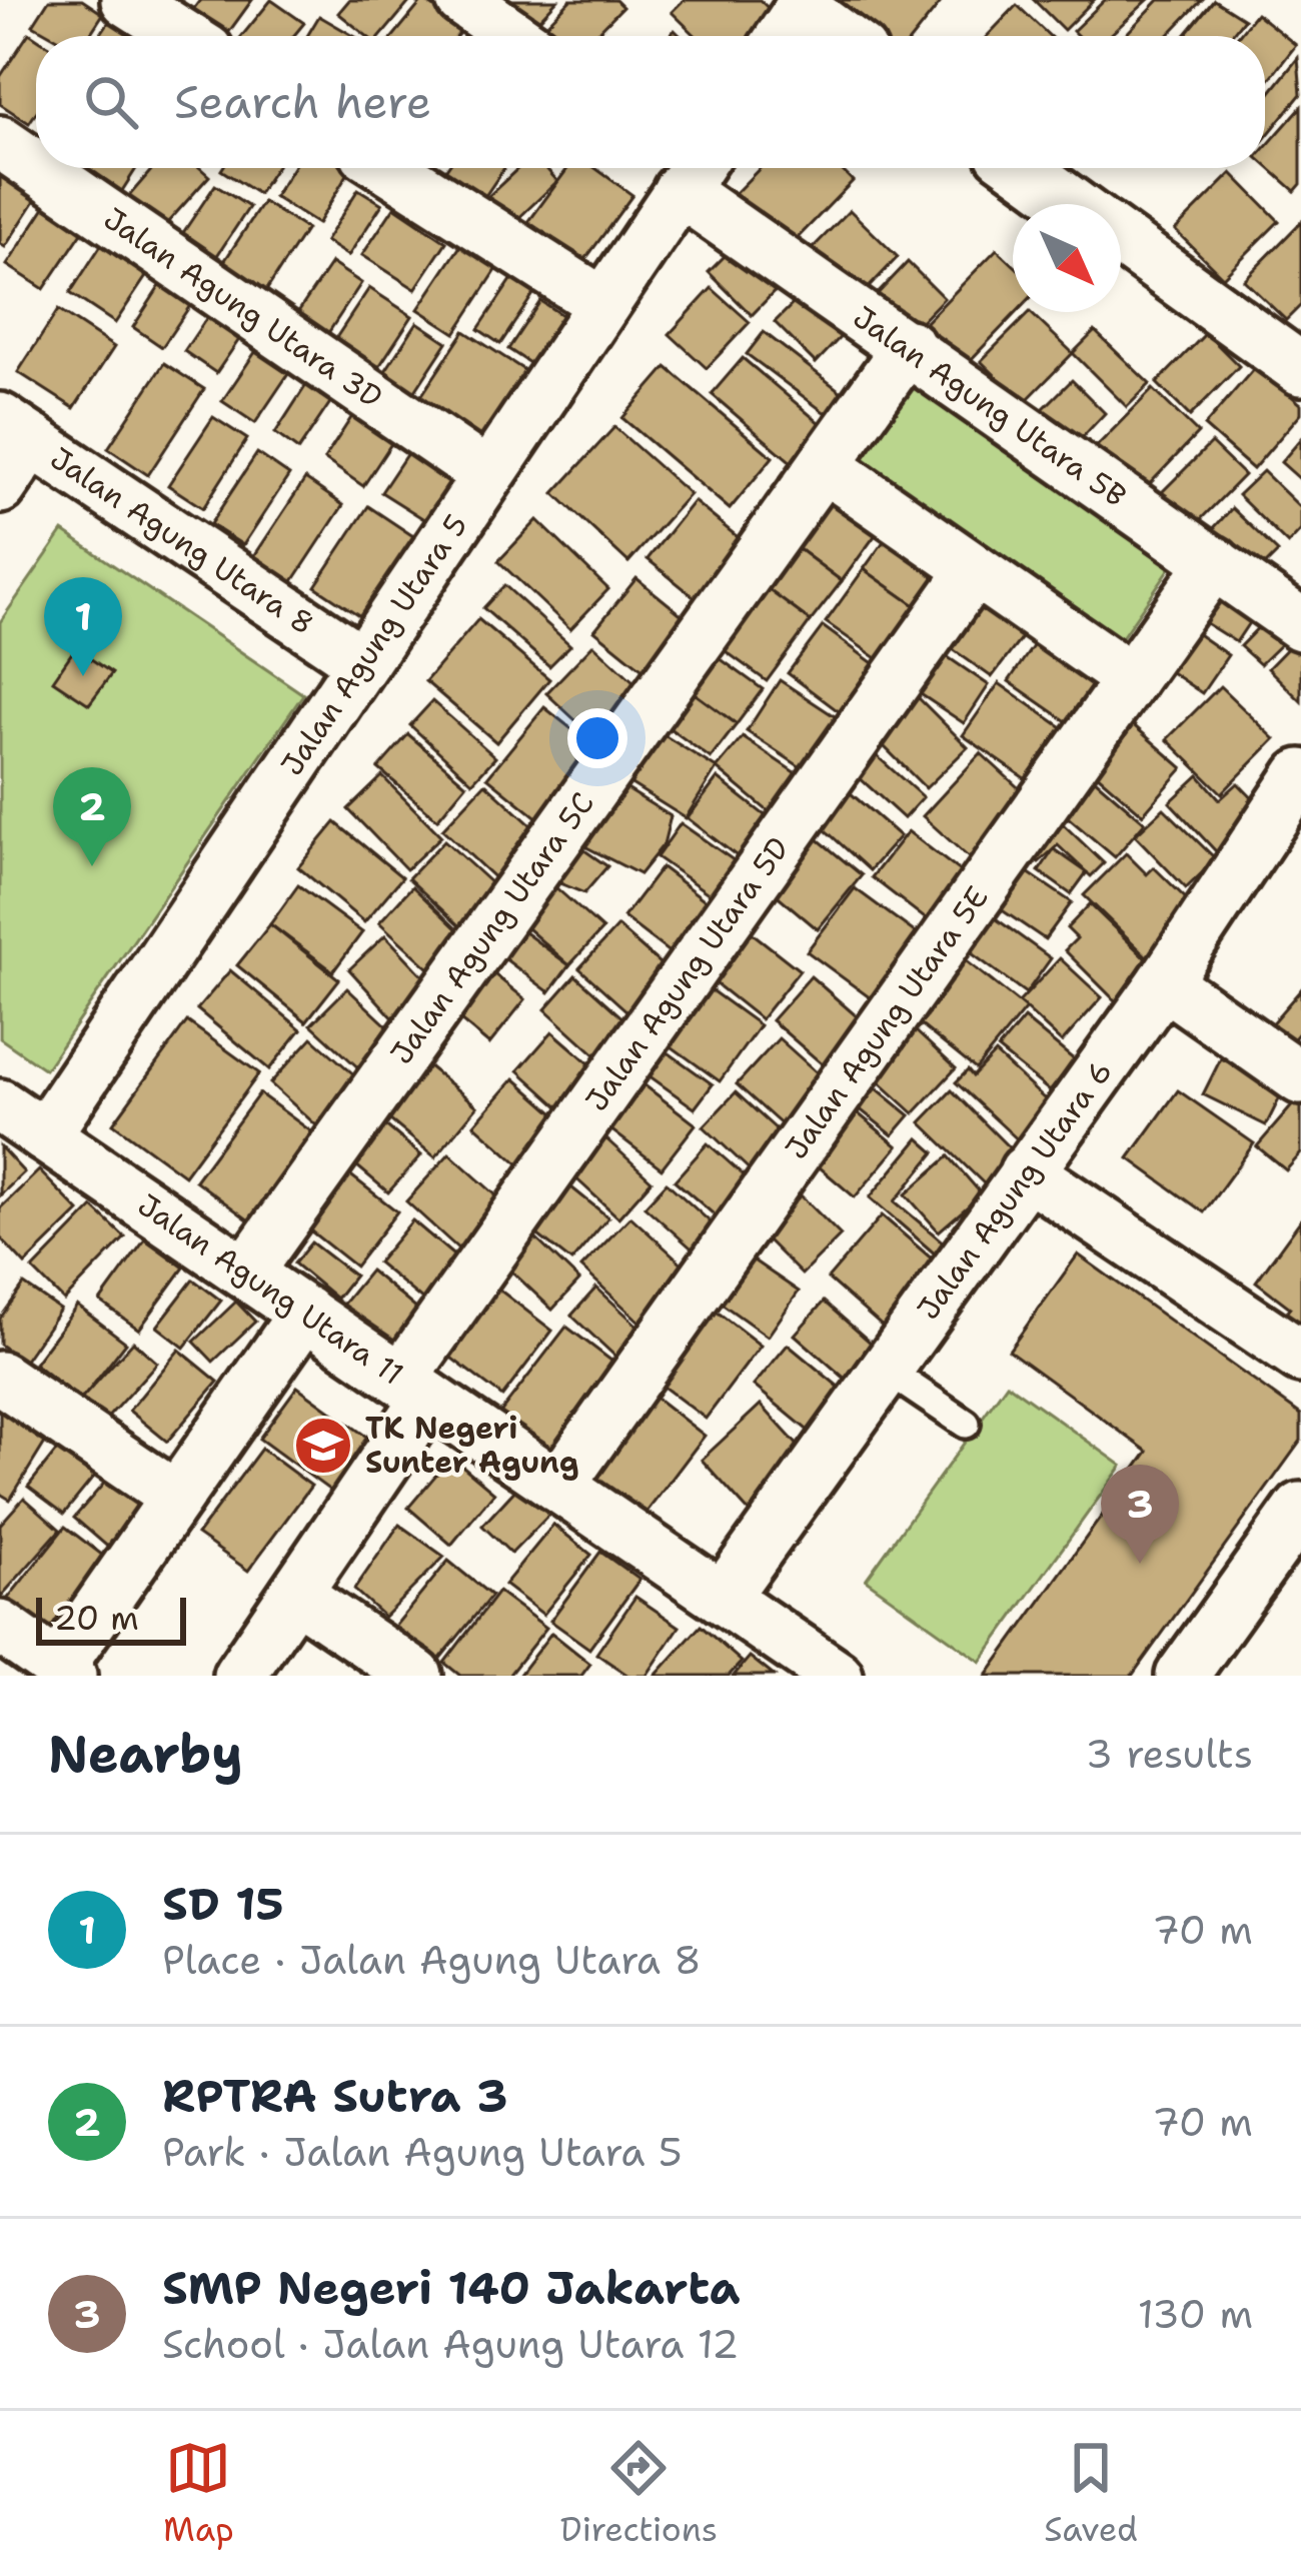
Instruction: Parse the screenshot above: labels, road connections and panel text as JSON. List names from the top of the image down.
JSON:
{
  "streets": {
    "street": [
      "Jalan Agung Utara 3D",
      "Jalan Agung Utara 5B",
      "Jalan Agung Utara 8",
      "Jalan Agung Utara 5",
      "Jalan Agung Utara 5C",
      "Jalan Agung Utara 5D",
      "Jalan Agung Utara 5E",
      "Jalan Agung Utara 6",
      "Jalan Agung Utara 11"
    ]
  },
  "crossings": [
    ["Jalan Agung Utara 3D", "Jalan Agung Utara 5"],
    ["Jalan Agung Utara 5B", "Jalan Agung Utara 5C"],
    ["Jalan Agung Utara 5B", "Jalan Agung Utara 5E"],
    ["Jalan Agung Utara 8", "Jalan Agung Utara 5"],
    ["Jalan Agung Utara 5", "Jalan Agung Utara 11"],
    ["Jalan Agung Utara 5C", "Jalan Agung Utara 11"],
    ["Jalan Agung Utara 5D", "Jalan Agung Utara 11"],
    ["Jalan Agung Utara 5E", "Jalan Agung Utara 11"],
    ["Jalan Agung Utara 6", "Jalan Agung Utara 11"]
  ],
  "places": {
    "school or university": ["TK Negeri Sunter Agung"]
  },
  "scale_bar": "20 m",
  "north": "bottom right",
  "page": {
    "search": "Search here",
    "pins": ["1", "2", "3"],
    "scale": "20 m",
    "heading": ["Nearby", "3 results"],
    "list": [
      {
        "mark": "1",
        "name": "SD 15",
        "note": "Place · Jalan Agung Utara 8",
        "value": "70 m"
      },
      {
        "mark": "2",
        "name": "RPTRA Sutra 3",
        "note": "Park · Jalan Agung Utara 5",
        "value": "70 m"
      },
      {
        "mark": "3",
        "name": "SMP Negeri 140 Jakarta",
        "note": "School · Jalan Agung Utara 12",
        "value": "130 m"
      }
    ],
    "nav": ["Map", "Directions", "Saved"]
  }
}
